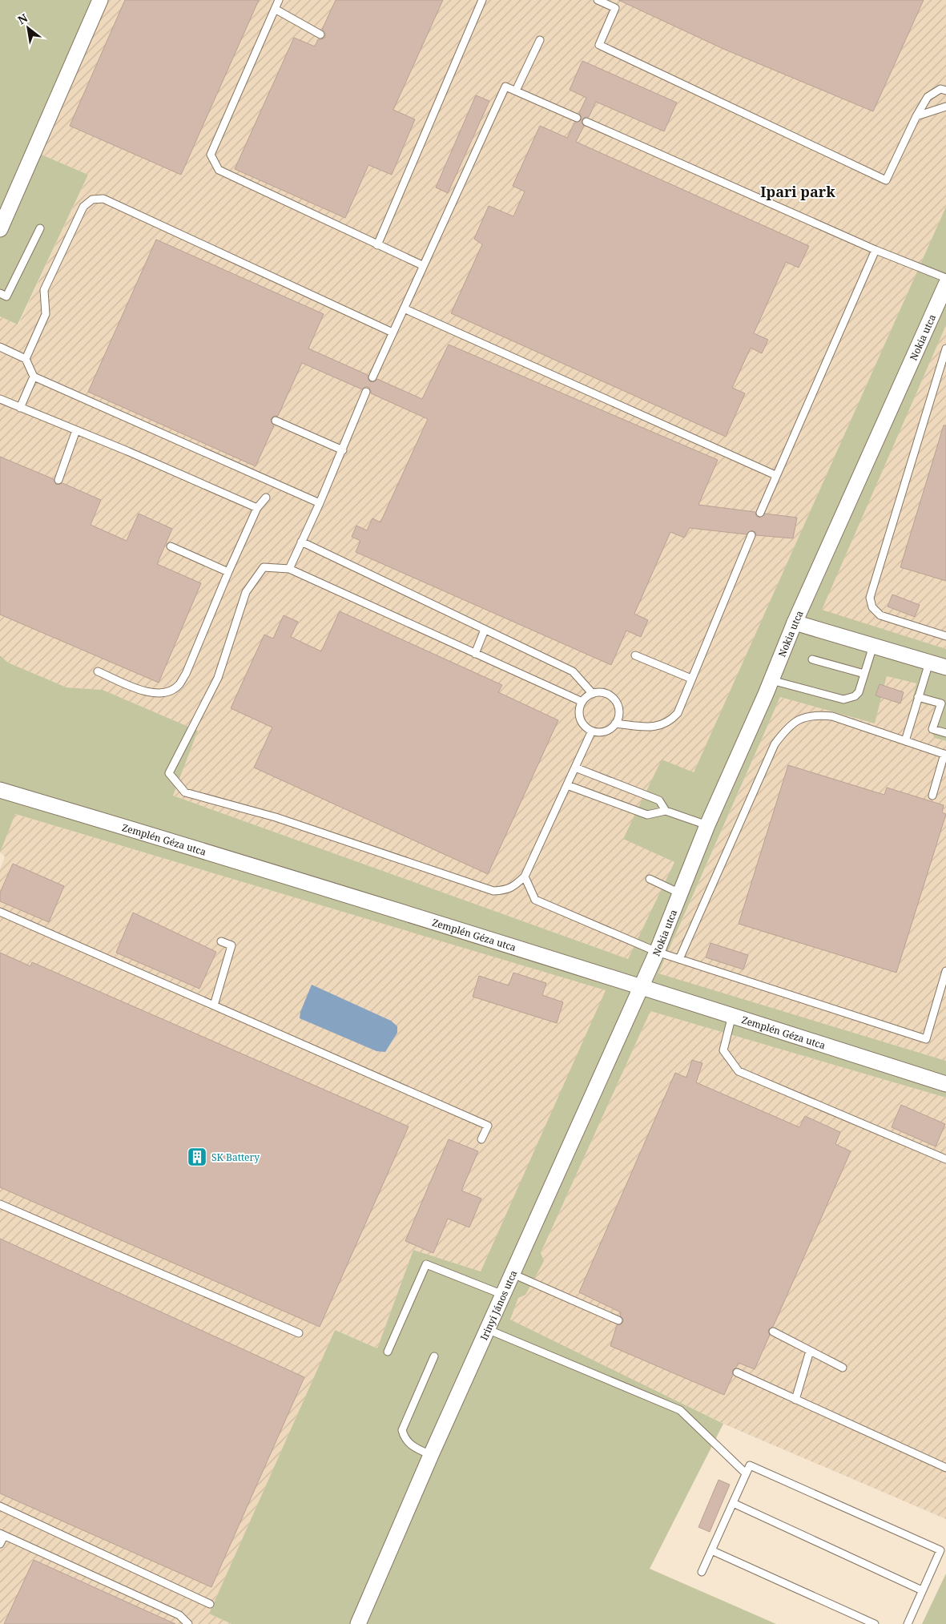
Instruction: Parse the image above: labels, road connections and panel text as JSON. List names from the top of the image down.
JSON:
{
  "streets": {
    "street": ["Nokia utca", "Zemplén Géza utca", "Irinyi János utca"]
  },
  "crossings": [
    ["Nokia utca", "Zemplén Géza utca"],
    ["Nokia utca", "Irinyi János utca"],
    ["Zemplén Géza utca", "Irinyi János utca"]
  ],
  "districts": ["Ipari park"],
  "places": {
    "building": ["SK Battery"]
  },
  "north": "top left"
}
